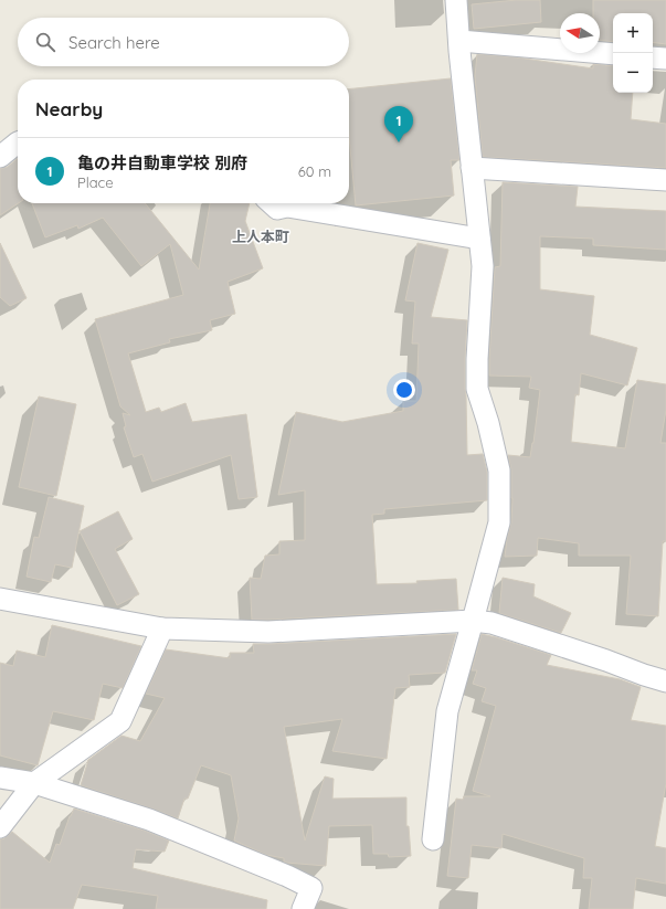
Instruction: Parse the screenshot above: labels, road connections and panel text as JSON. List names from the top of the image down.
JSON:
{
  "districts": ["上人本町"],
  "north": "left",
  "page": {
    "map_buttons": ["+", "−"],
    "search": "Search here",
    "heading": "Nearby",
    "pins": "1",
    "list": [
      {
        "mark": "1",
        "name": "亀の井自動車学校 別府",
        "note": "Place",
        "value": "60 m"
      }
    ]
  }
}
